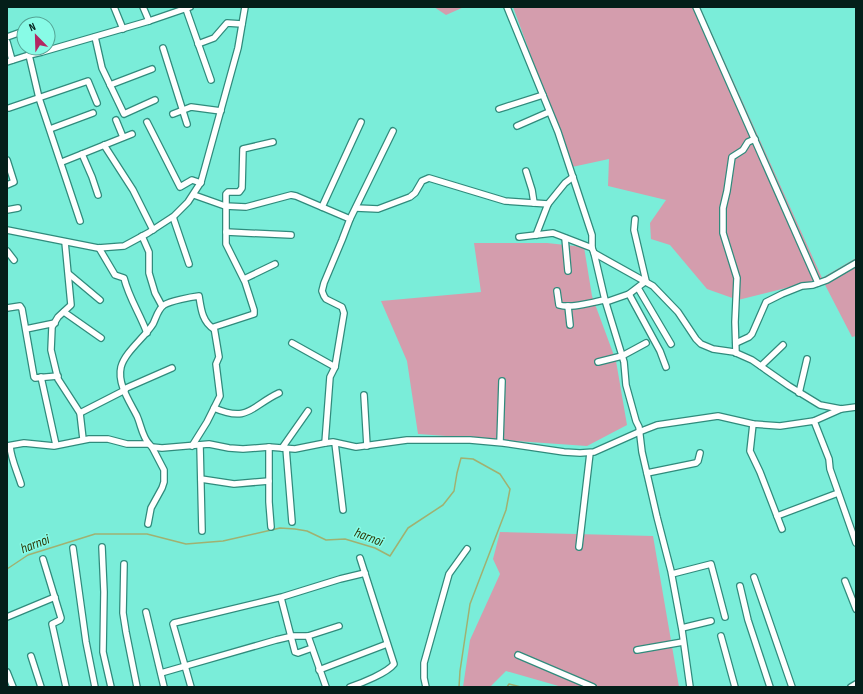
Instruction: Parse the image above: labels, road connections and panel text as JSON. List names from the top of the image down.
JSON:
{
  "water": ["harnoi"],
  "north": "top left"
}
